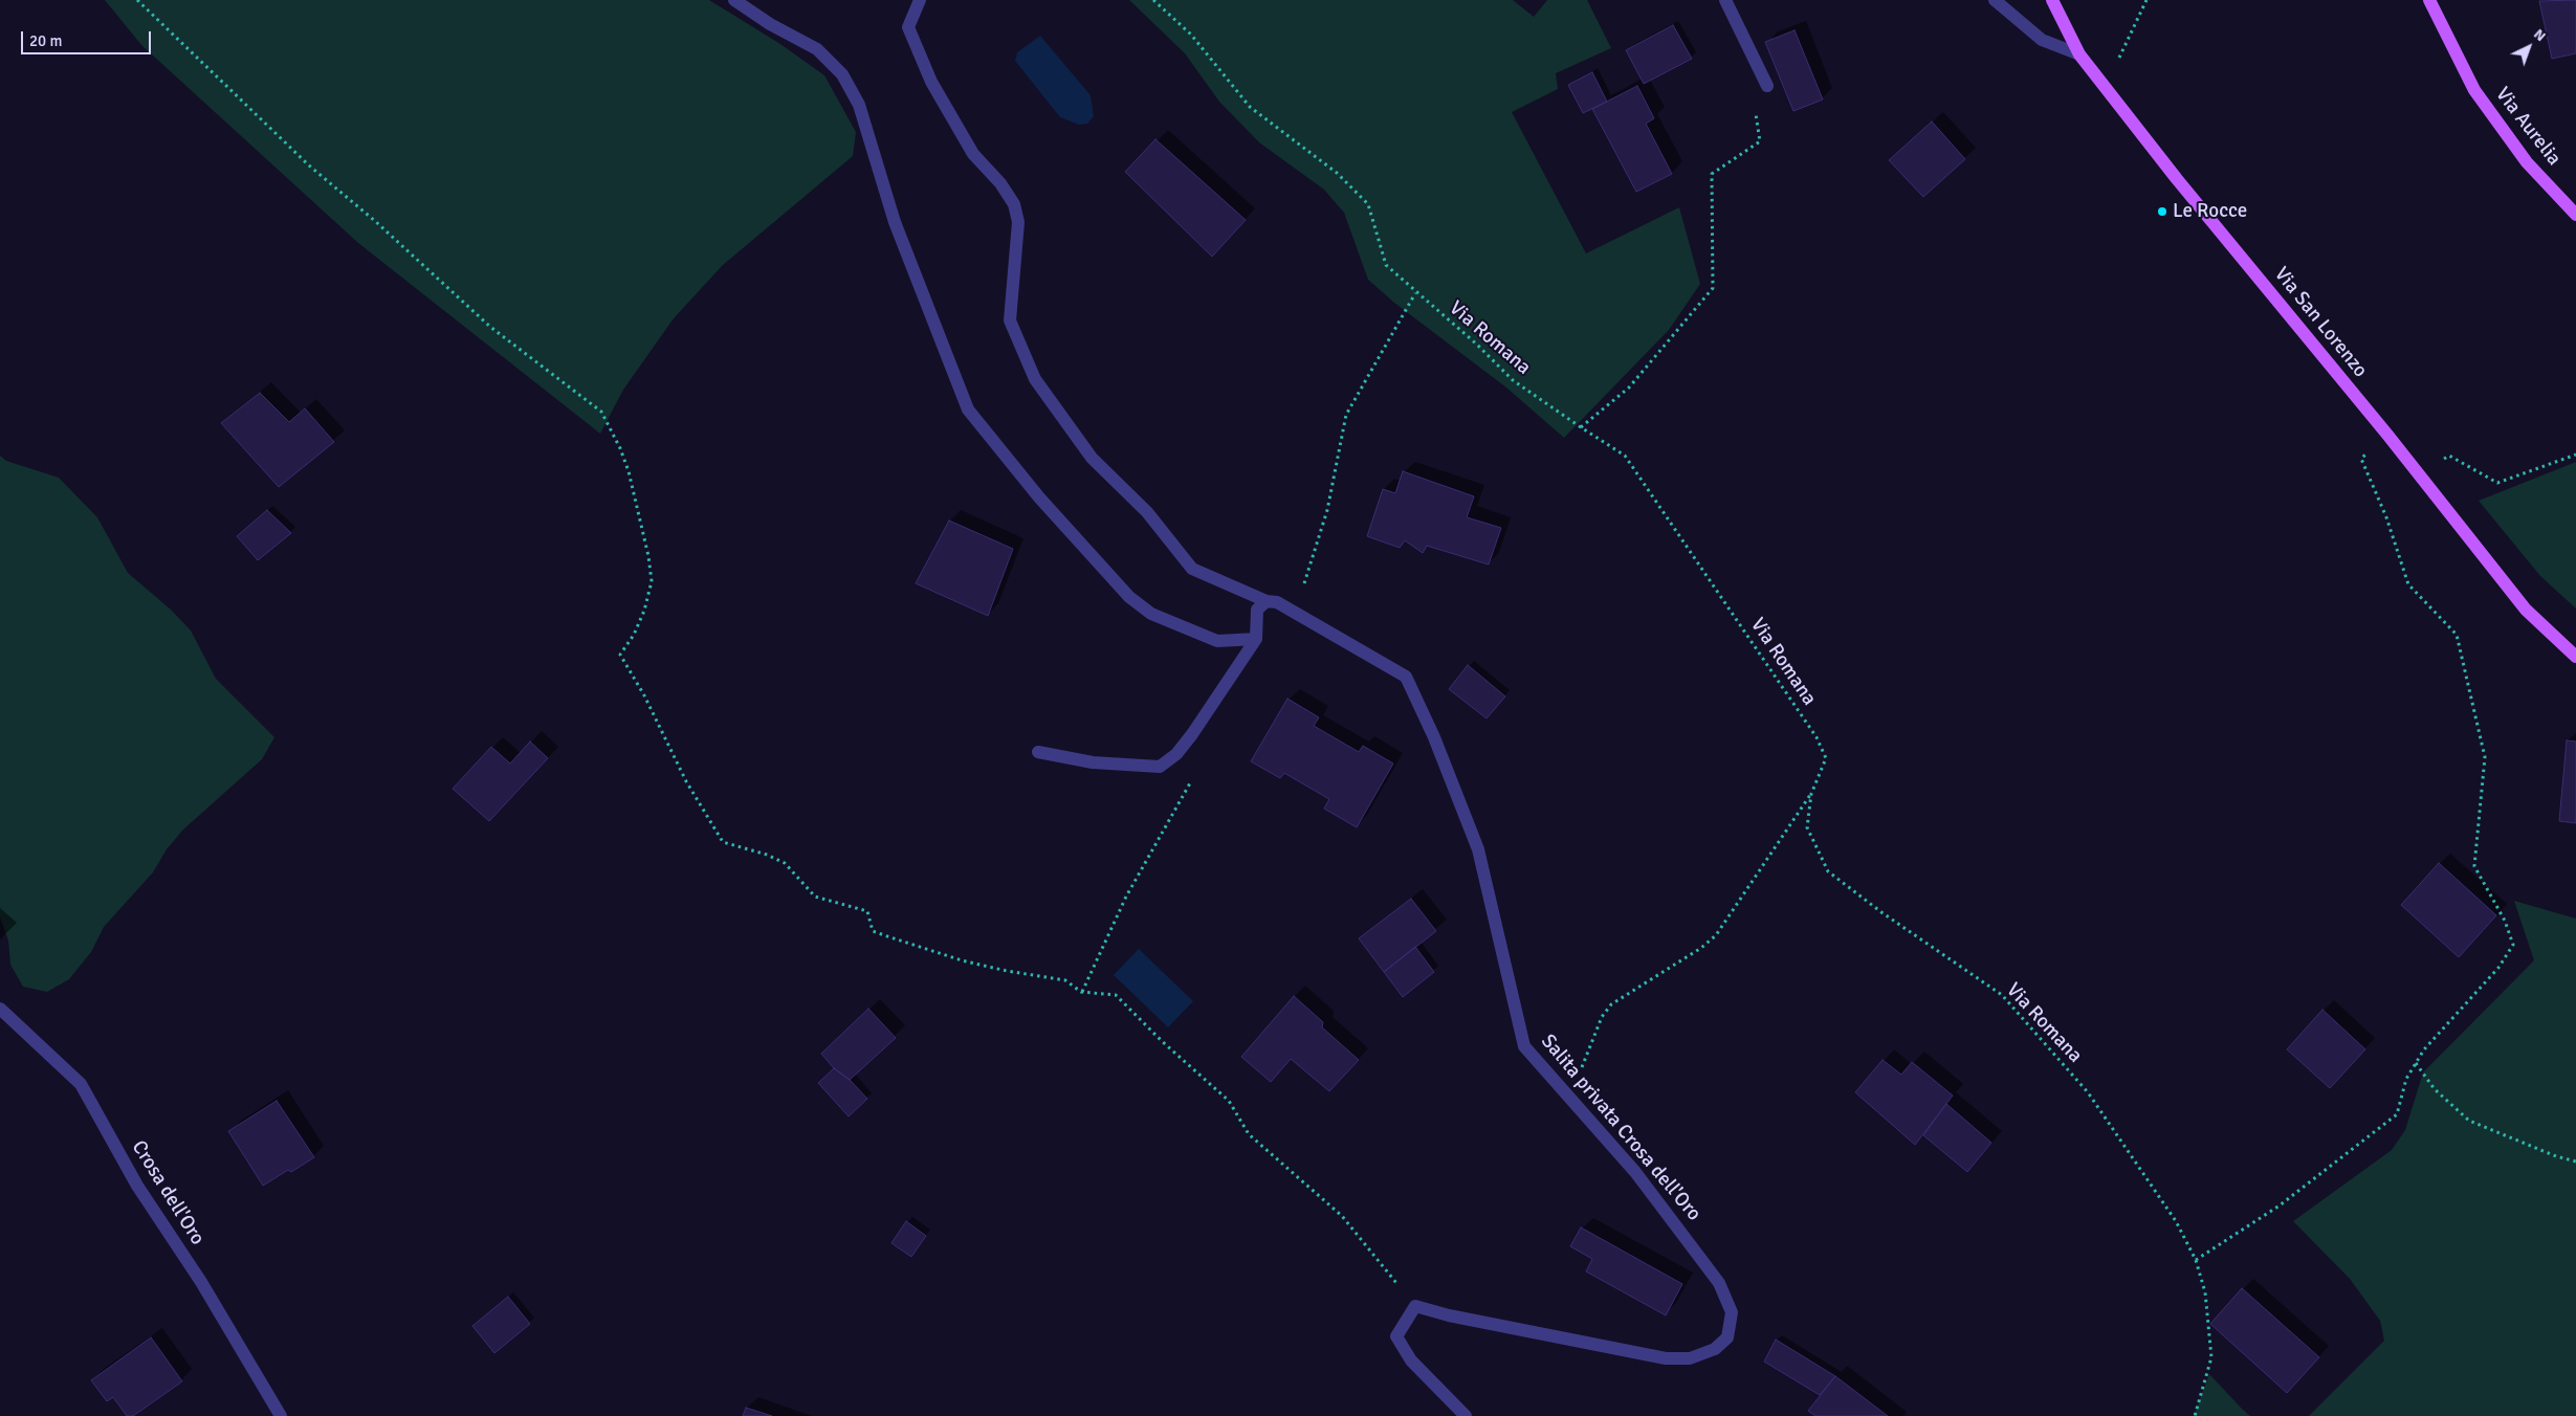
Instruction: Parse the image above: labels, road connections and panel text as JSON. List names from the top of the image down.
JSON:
{
  "streets": {
    "main road": ["Via Aurelia", "Via San Lorenzo"],
    "street": ["Salita privata Crosa dell'Oro", "Crosa dell'Oro"],
    "path": ["Via Romana"]
  },
  "places": ["Le Rocce"],
  "scale_bar": "20 m",
  "north": "top right"
}
